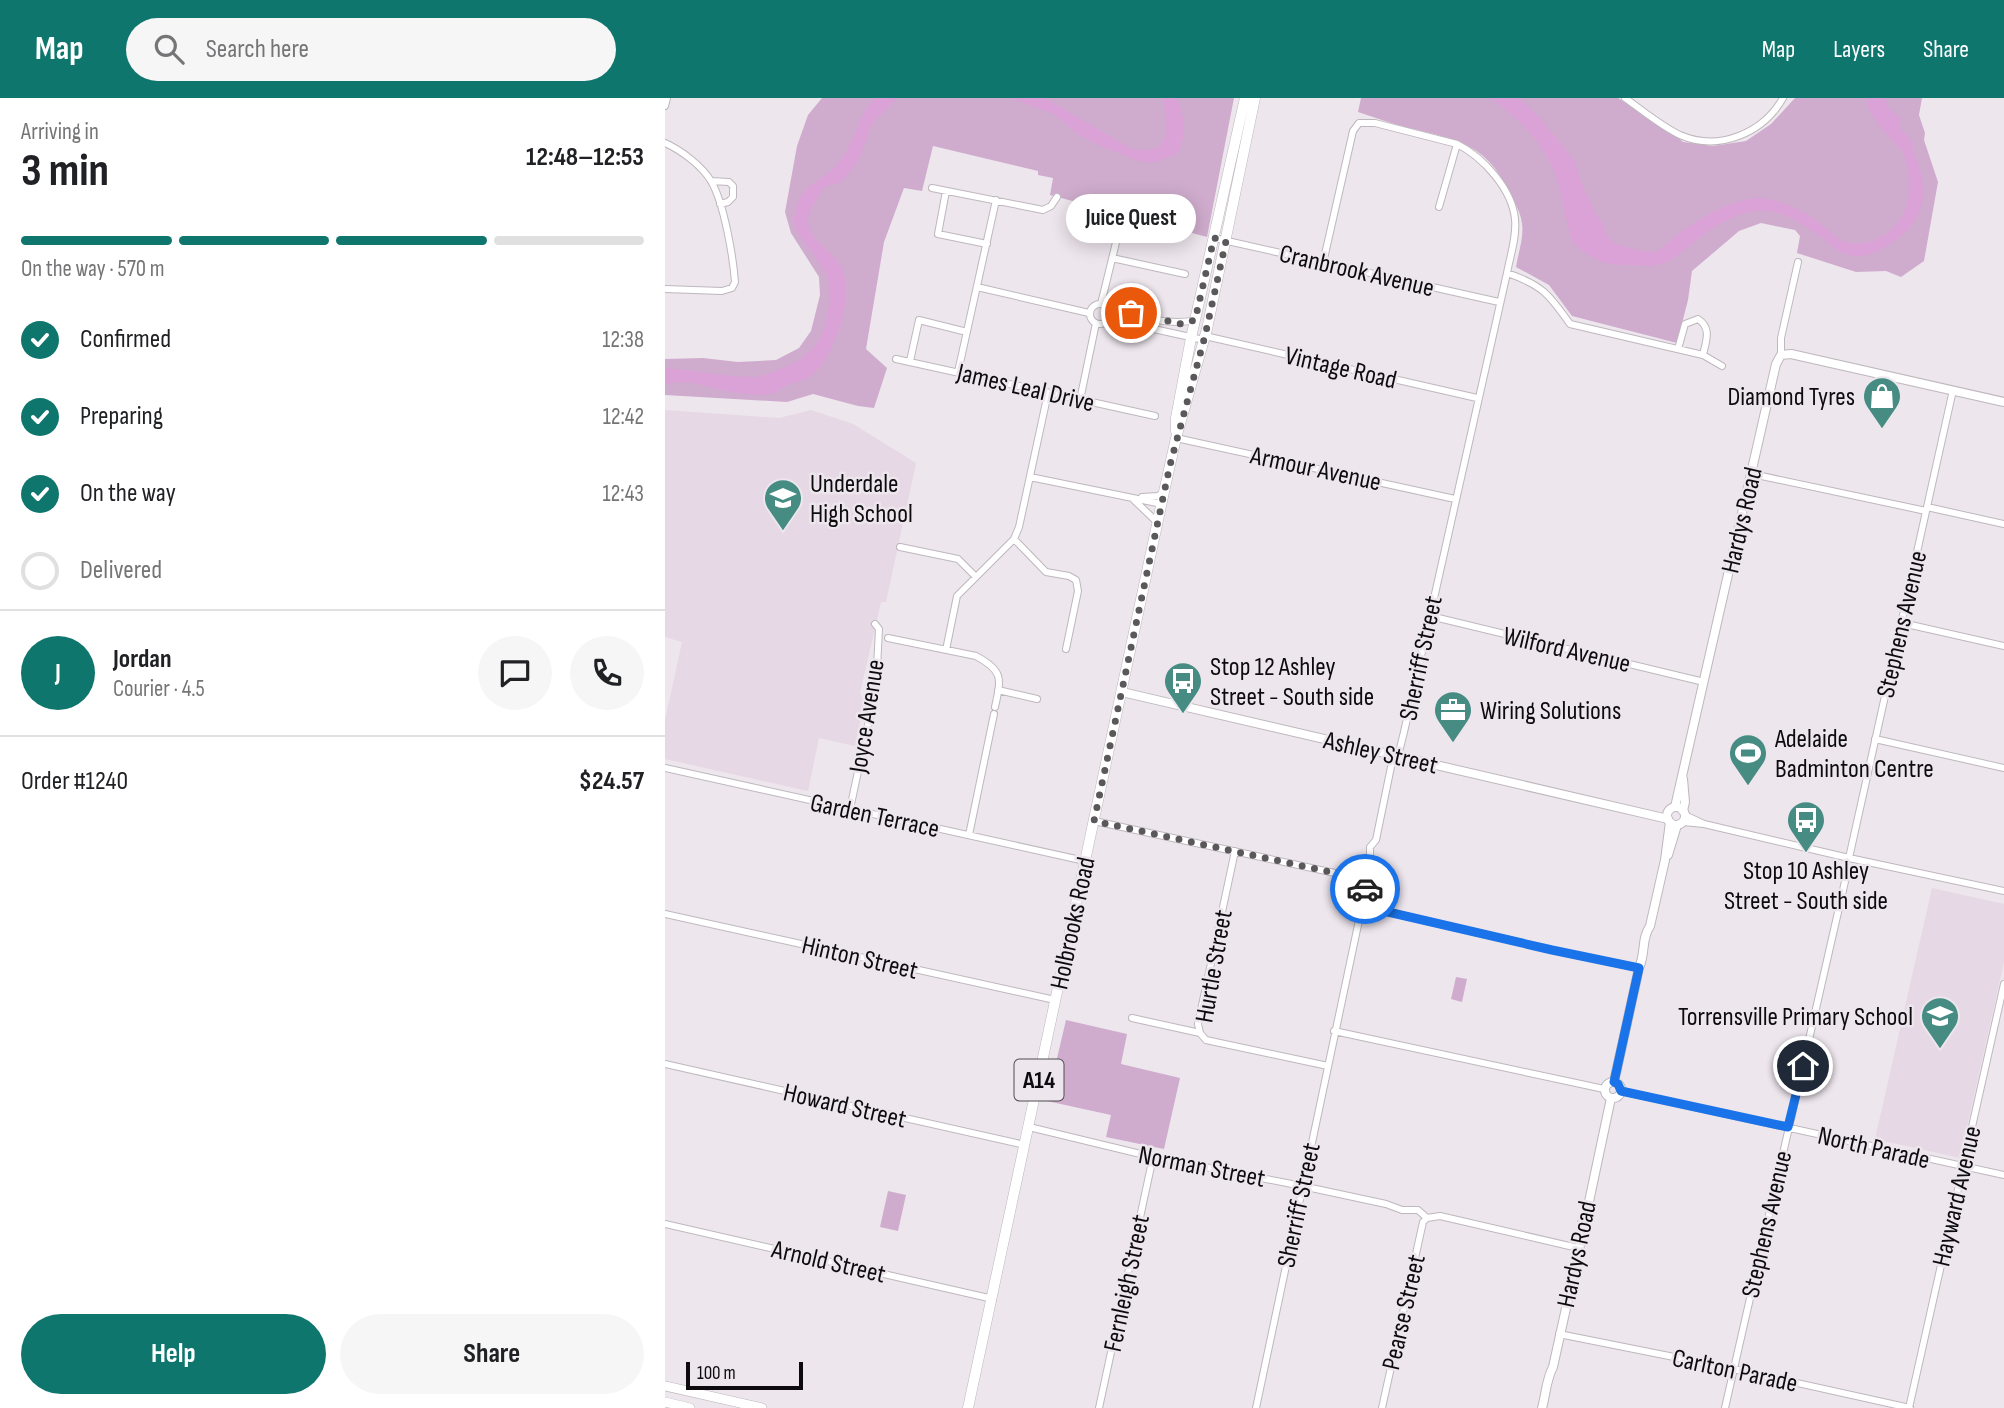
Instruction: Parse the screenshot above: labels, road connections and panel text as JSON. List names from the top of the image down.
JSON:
{
  "streets": {
    "main road": ["Holbrooks Road", "A14"],
    "street": [
      "Cranbrook Avenue",
      "Vintage Road",
      "James Leal Drive",
      "Armour Avenue",
      "Hardys Road",
      "Stephens Avenue",
      "Wilford Avenue",
      "Sherriff Street",
      "Joyce Avenue",
      "Ashley Street",
      "Garden Terrace",
      "Hinton Street",
      "Hurtle Street",
      "Howard Street",
      "North Parade",
      "Norman Street",
      "Hayward Avenue",
      "Arnold Street",
      "Fernleigh Street",
      "Pearse Street",
      "Carlton Parade"
    ]
  },
  "crossings": [
    ["Cranbrook Avenue", "Sherriff Street"],
    ["Cranbrook Avenue", "Holbrooks Road"],
    ["Vintage Road", "Sherriff Street"],
    ["Vintage Road", "Holbrooks Road"],
    ["Armour Avenue", "Sherriff Street"],
    ["Armour Avenue", "Holbrooks Road"],
    ["Hardys Road", "Wilford Avenue"],
    ["Hardys Road", "Ashley Street"],
    ["Hardys Road", "North Parade"],
    ["Hardys Road", "Norman Street"],
    ["Hardys Road", "Carlton Parade"],
    ["Stephens Avenue", "Ashley Street"],
    ["Stephens Avenue", "North Parade"],
    ["Stephens Avenue", "Carlton Parade"],
    ["Wilford Avenue", "Sherriff Street"],
    ["Sherriff Street", "Ashley Street"],
    ["Sherriff Street", "Hurtle Street"],
    ["Sherriff Street", "Norman Street"],
    ["Joyce Avenue", "Garden Terrace"],
    ["Ashley Street", "Holbrooks Road"],
    ["Garden Terrace", "Holbrooks Road"],
    ["Holbrooks Road", "Hinton Street"],
    ["Holbrooks Road", "Howard Street"],
    ["Holbrooks Road", "Norman Street"],
    ["Holbrooks Road", "Arnold Street"],
    ["North Parade", "Hayward Avenue"],
    ["Norman Street", "Fernleigh Street"],
    ["Norman Street", "Pearse Street"],
    ["Hayward Avenue", "Carlton Parade"]
  ],
  "places": {
    "other": ["Juice Quest"],
    "shop": ["Diamond Tyres"],
    "school or university": ["Underdale High School", "Torrensville Primary School"],
    "bus stop": ["Stop 12 Ashley Street - South side", "Stop 10 Ashley Street - South side"],
    "office": ["Wiring Solutions"],
    "sports": ["Adelaide Badminton Centre"]
  },
  "scale_bar": "100 m",
  "page": {
    "header": "Map",
    "search": "Search here",
    "nav": ["Map", "Layers", "Share"],
    "heading": ["3 min", "Arriving in", "12:48–12:53"],
    "panel": [
      "Jordan",
      "Courier · 4.5",
      "Order #1240",
      "$24.57"
    ],
    "bubble": "Juice Quest",
    "bar": "On the way · 570 m",
    "list": [
      ["Confirmed", "12:38"],
      ["Preparing", "12:42"],
      ["On the way", "12:43"],
      "Delivered"
    ],
    "round": "J",
    "buttons": ["Help", "Share"],
    "scale": "100 m"
  }
}
